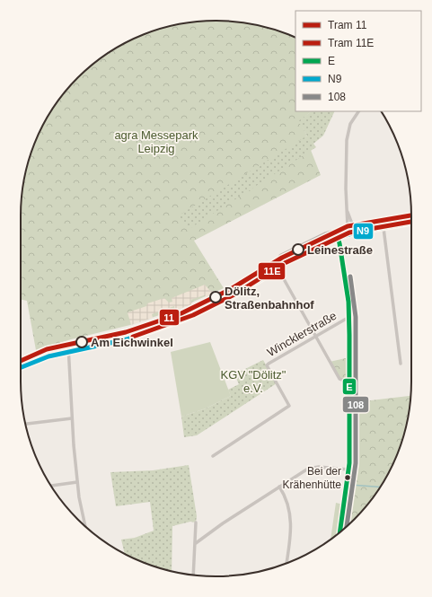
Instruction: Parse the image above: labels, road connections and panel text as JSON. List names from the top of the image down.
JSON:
{
  "streets": {
    "street": ["Wincklerstraße"]
  },
  "parks": ["agra Messepark Leipzig", "KGV \"Dölitz\" e.V."],
  "places": [
    "Leinestraße",
    "Dölitz, Straßenbahnhof",
    "Am Eichwinkel",
    "Bei der Krähenhütte"
  ],
  "lines": [
    "tram line 11",
    "transit line E",
    "tram line 11E",
    "transit line N9",
    "transit line 108"
  ],
  "legend": [
    "Tram 11",
    "Tram 11E",
    "E",
    "N9",
    "108"
  ]
}
